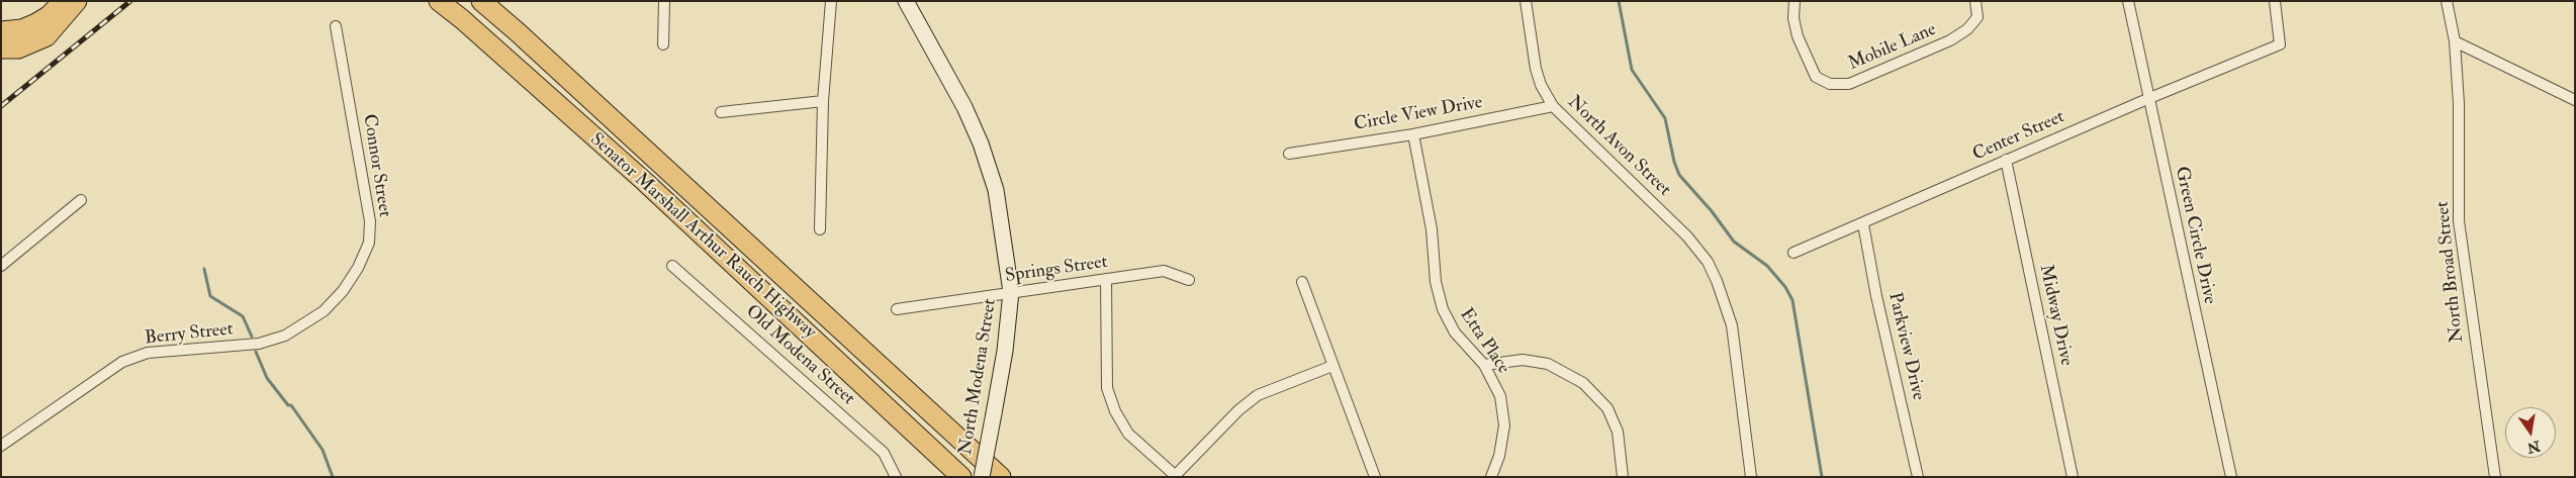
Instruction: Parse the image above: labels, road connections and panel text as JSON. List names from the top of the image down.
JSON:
{
  "streets": {
    "highway": ["Senator Marshall Arthur Rauch Highway"],
    "street": [
      "Mobile Lane",
      "Circle View Drive",
      "Center Street",
      "North Avon Street",
      "Connor Street",
      "Green Circle Drive",
      "Springs Street",
      "North Broad Street",
      "Midway Drive",
      "Berry Street",
      "Etta Place",
      "Parkview Drive",
      "Old Modena Street",
      "North Modena Street"
    ]
  },
  "crossings": [
    ["Circle View Drive", "North Avon Street"],
    ["Circle View Drive", "Etta Place"],
    ["Center Street", "Green Circle Drive"],
    ["Center Street", "Midway Drive"],
    ["Center Street", "Parkview Drive"],
    ["Connor Street", "Berry Street"],
    ["Springs Street", "North Modena Street"]
  ],
  "north": "bottom"
}
